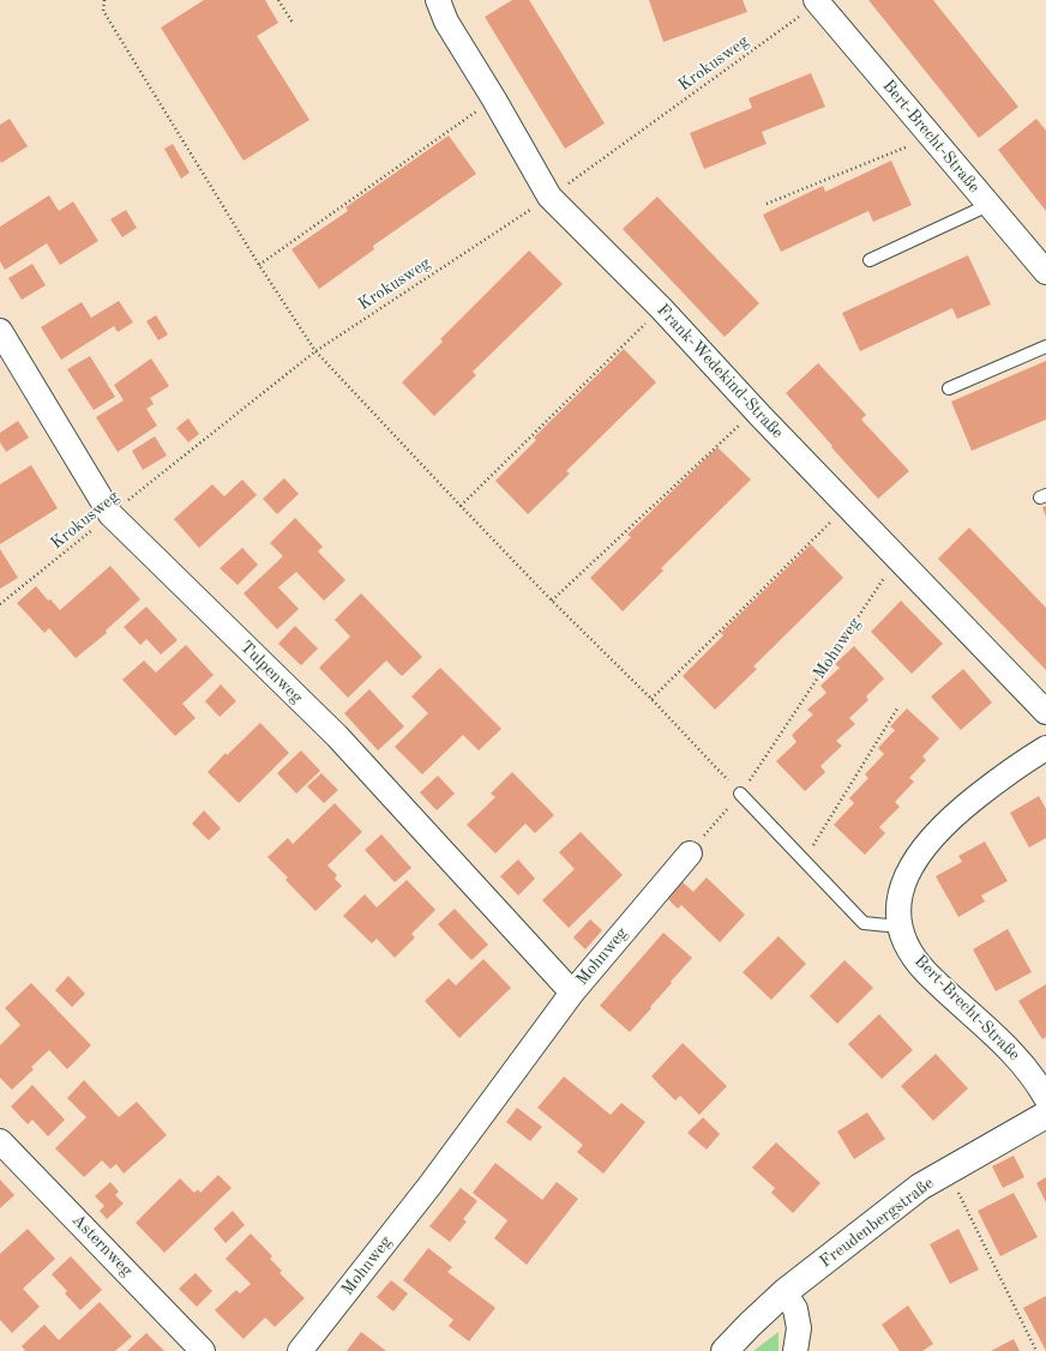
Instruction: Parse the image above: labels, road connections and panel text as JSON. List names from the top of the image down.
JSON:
{
  "streets": {
    "street": [
      "Bert-Brecht-Straße",
      "Frank-Wedekind-Straße",
      "Mohnweg",
      "Tulpenweg",
      "Freudenbergstraße",
      "Asternweg"
    ],
    "path": ["Krokusweg"]
  },
  "crossings": [
    ["Krokusweg", "Bert-Brecht-Straße"],
    ["Krokusweg", "Frank-Wedekind-Straße"],
    ["Krokusweg", "Tulpenweg"],
    ["Frank-Wedekind-Straße", "Mohnweg"],
    ["Mohnweg", "Tulpenweg"]
  ]
}
